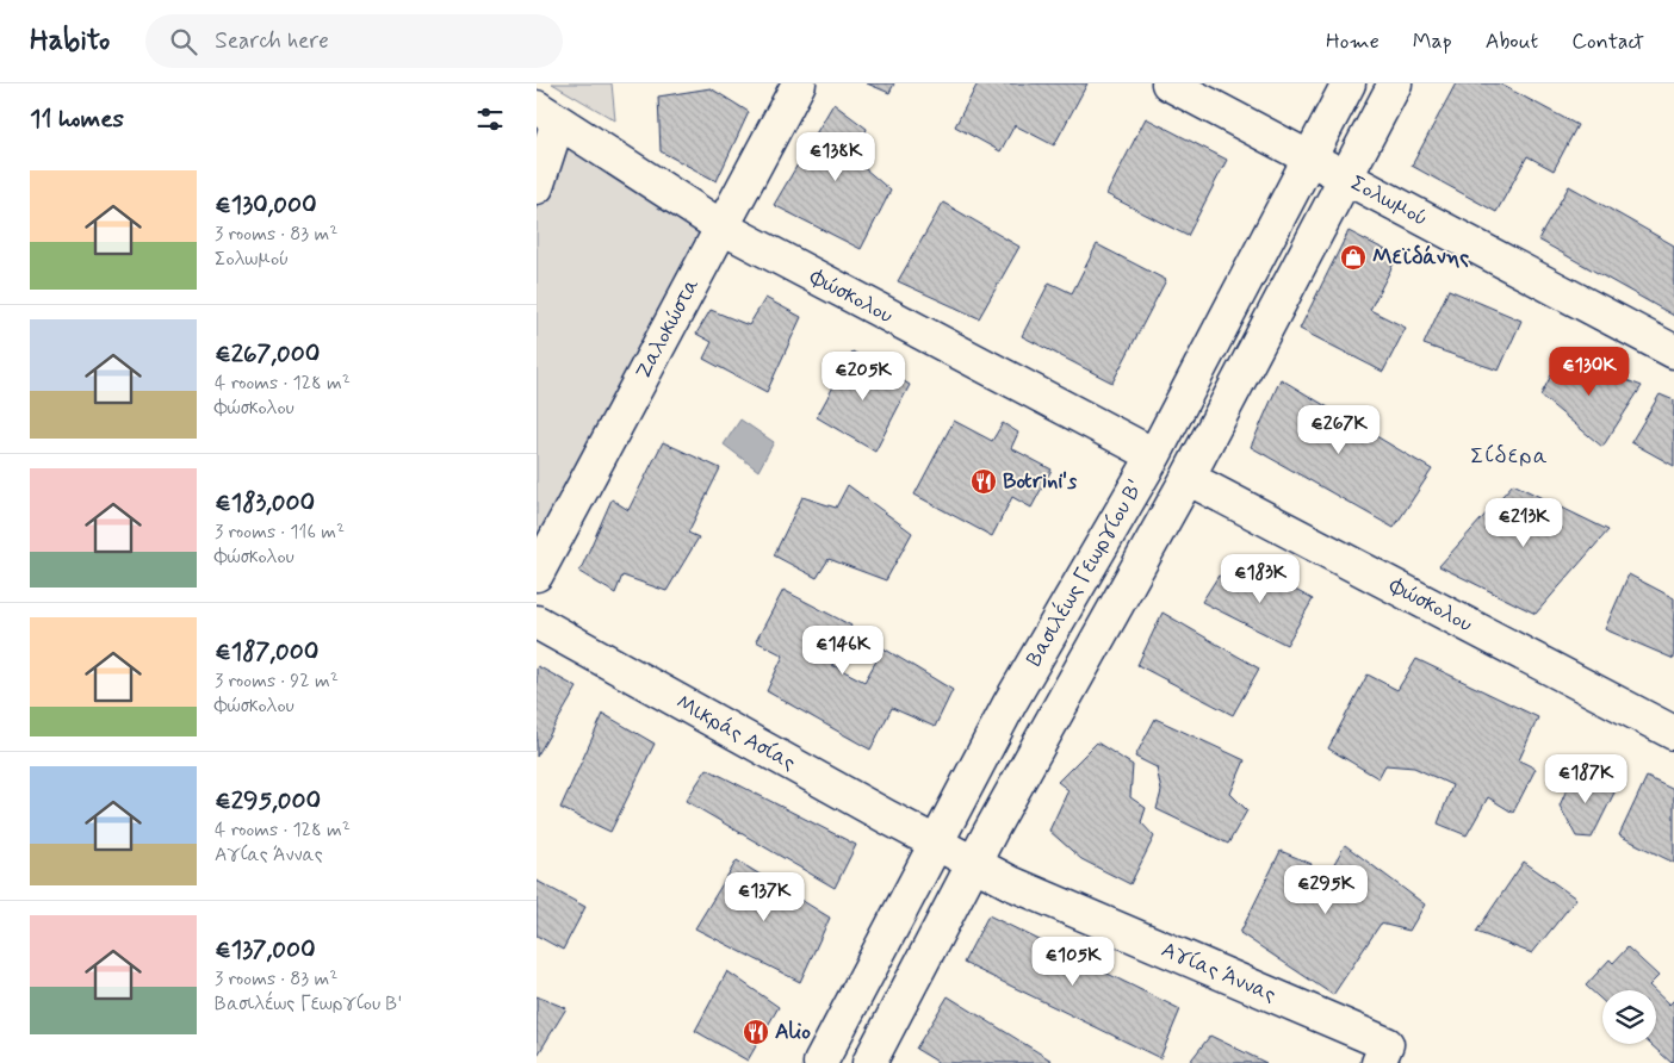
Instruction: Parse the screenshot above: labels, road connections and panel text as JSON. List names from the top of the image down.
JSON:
{
  "streets": {
    "street": [
      "Σολωμού",
      "Φώσκολου",
      "Ζαλοκώστα",
      "Βασιλέως Γεωργίου Β'",
      "Μικράς Ασίας",
      "Αγίας Άννας"
    ]
  },
  "crossings": [
    ["Σολωμού", "Βασιλέως Γεωργίου Β'"],
    ["Φώσκολου", "Ζαλοκώστα"],
    ["Φώσκολου", "Βασιλέως Γεωργίου Β'"],
    ["Βασιλέως Γεωργίου Β'", "Μικράς Ασίας"],
    ["Βασιλέως Γεωργίου Β'", "Αγίας Άννας"],
    ["Μικράς Ασίας", "Αγίας Άννας"]
  ],
  "districts": ["Σίδερα"],
  "places": {
    "shop": ["Μεϊδάνης"],
    "restaurant": ["Botrini's", "Alio"]
  },
  "page": {
    "header": "Habito",
    "search": "Search here",
    "nav": [
      "Home",
      "Map",
      "About",
      "Contact"
    ],
    "heading": "11 homes",
    "price": [
      "€138K",
      "€130K",
      "€205K",
      "€267K",
      "€213K",
      "€183K",
      "€146K",
      "€187K",
      "€295K",
      "€137K",
      "€105K"
    ],
    "list": [
      {
        "name": "€130,000",
        "note": "3 rooms · 83 m² · Σολωμού"
      },
      {
        "name": "€267,000",
        "note": "4 rooms · 128 m² · Φώσκολου"
      },
      {
        "name": "€183,000",
        "note": "3 rooms · 116 m² · Φώσκολου"
      },
      {
        "name": "€187,000",
        "note": "3 rooms · 92 m² · Φώσκολου"
      },
      {
        "name": "€295,000",
        "note": "4 rooms · 128 m² · Αγίας Άννας"
      },
      {
        "name": "€137,000",
        "note": "3 rooms · 83 m² · Βασιλέως Γεωργίου Β'"
      }
    ]
  }
}
